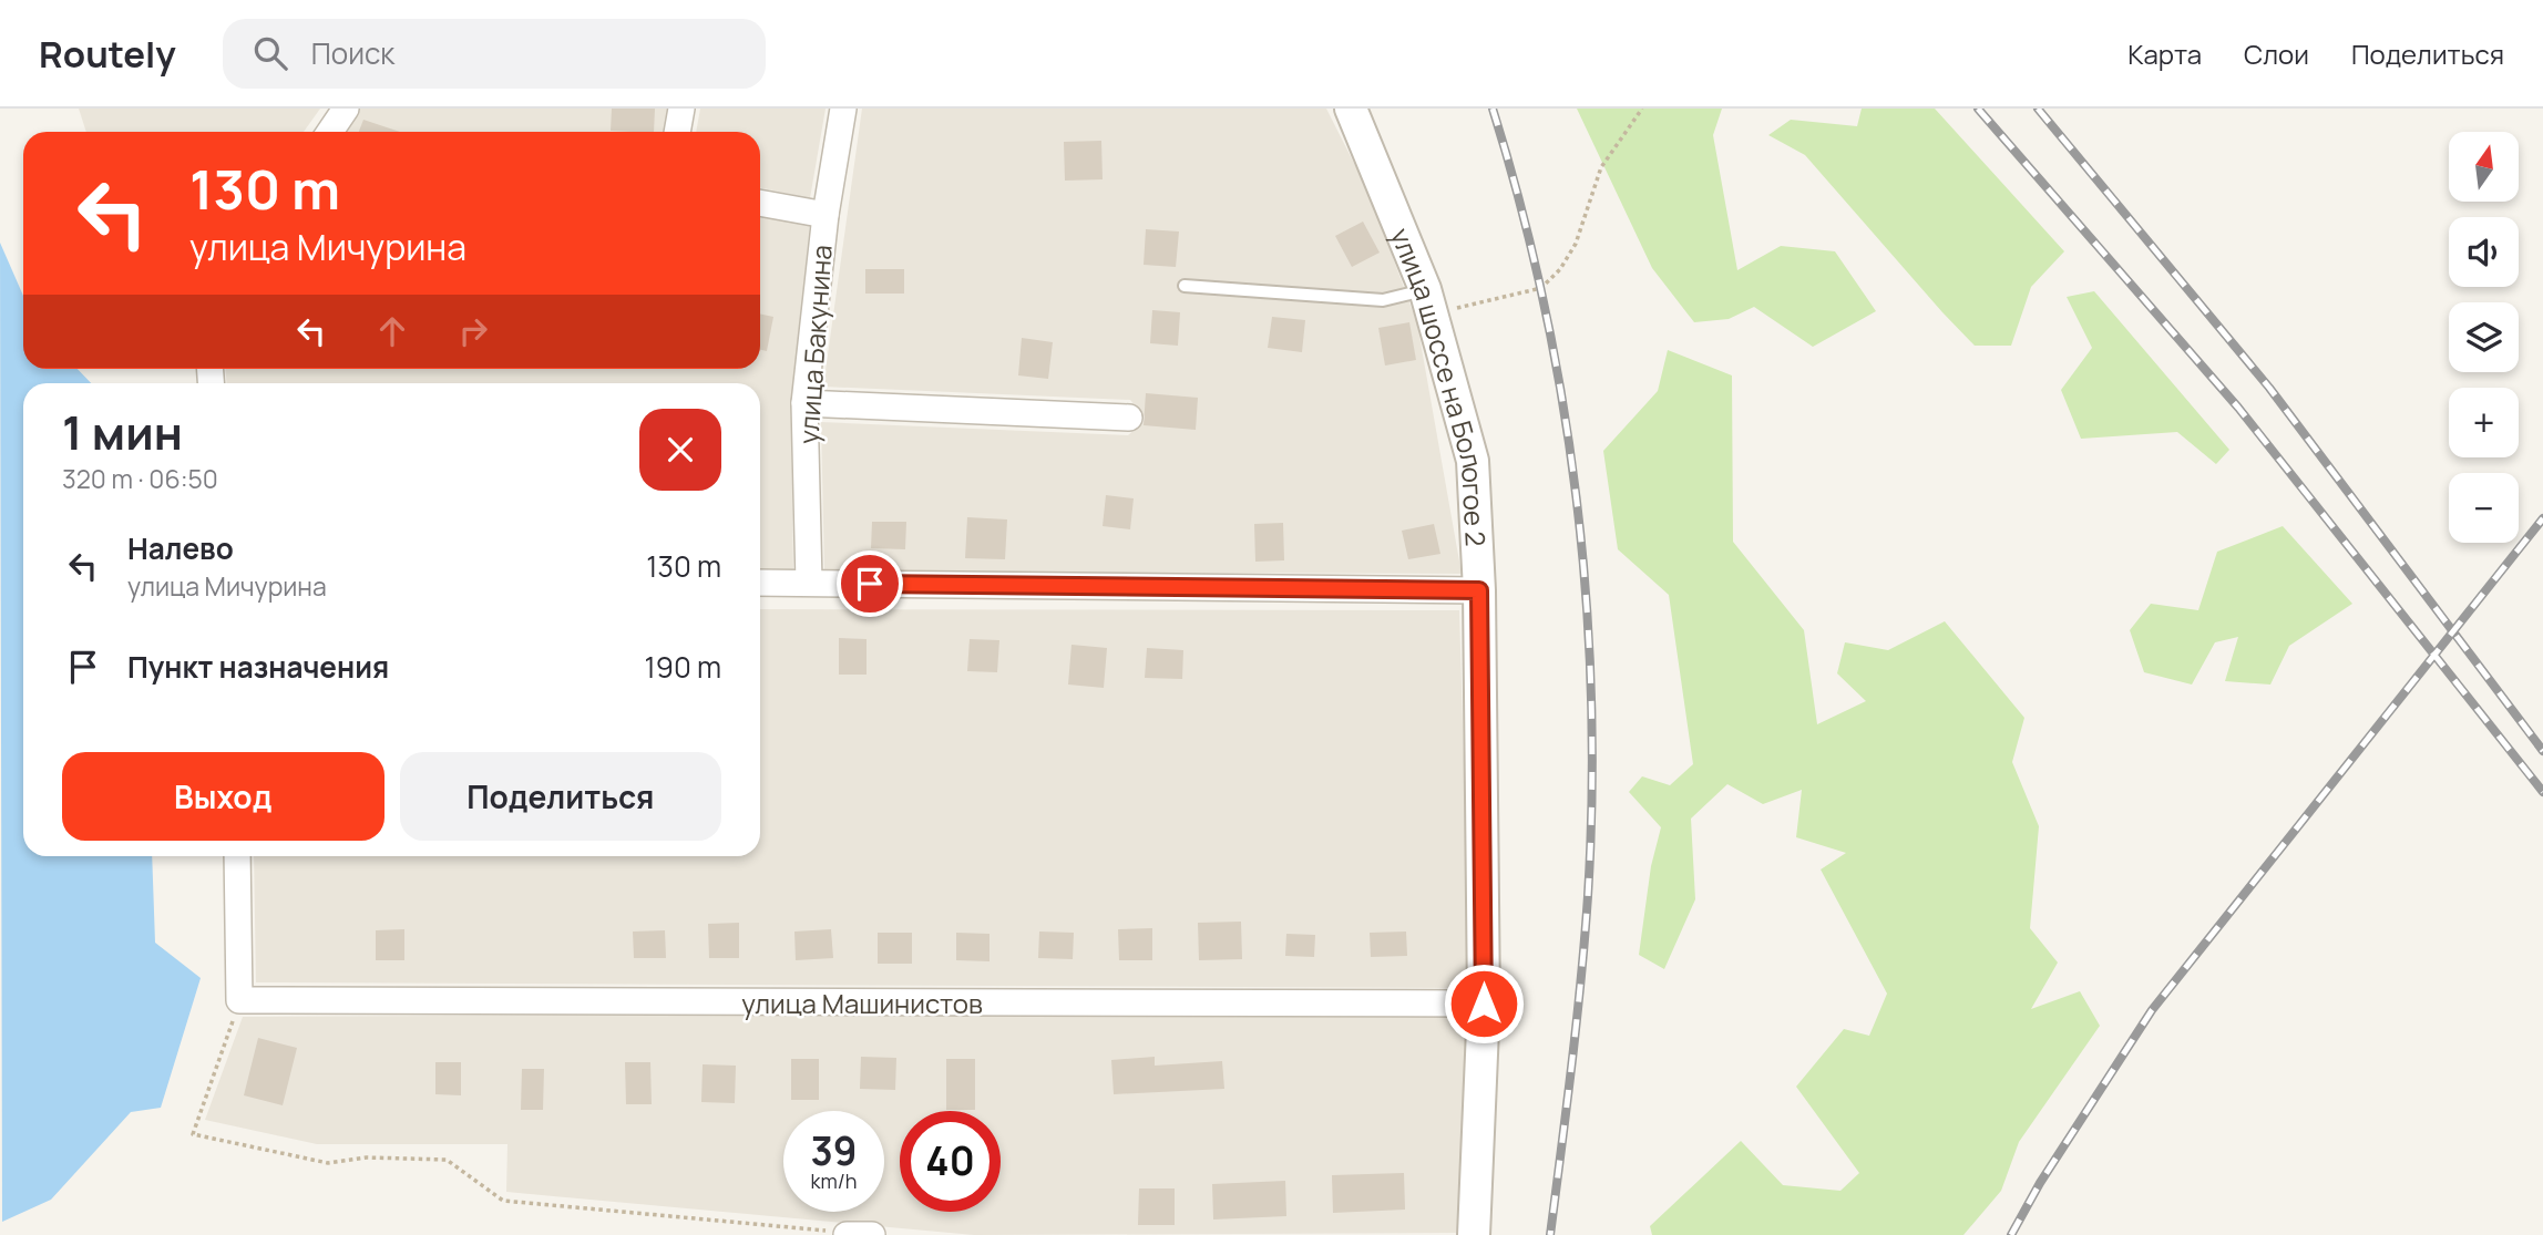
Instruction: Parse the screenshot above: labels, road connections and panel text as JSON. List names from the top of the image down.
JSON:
{
  "streets": {
    "street": ["улица Бакунина", "улица шоссе на Бологое 2", "улица Машинистов"]
  },
  "crossings": [
    ["улица шоссе на Бологое 2", "улица Машинистов"]
  ],
  "north": "top",
  "page": {
    "header": "Routely",
    "search": "Поиск",
    "nav": ["Карта", "Слои", "Поделиться"],
    "map_buttons": ["+", "−"],
    "turn": ["130 m", "улица Мичурина"],
    "heading": ["1 мин", "320 m · 06:50"],
    "list": [
      {
        "name": "Налево",
        "note": "улица Мичурина",
        "value": "130 m"
      },
      {
        "name": "Пункт назначения",
        "value": "190 m"
      }
    ],
    "buttons": ["Выход", "Поделиться"],
    "speed": "39 km/h",
    "limit": "40"
  }
}
